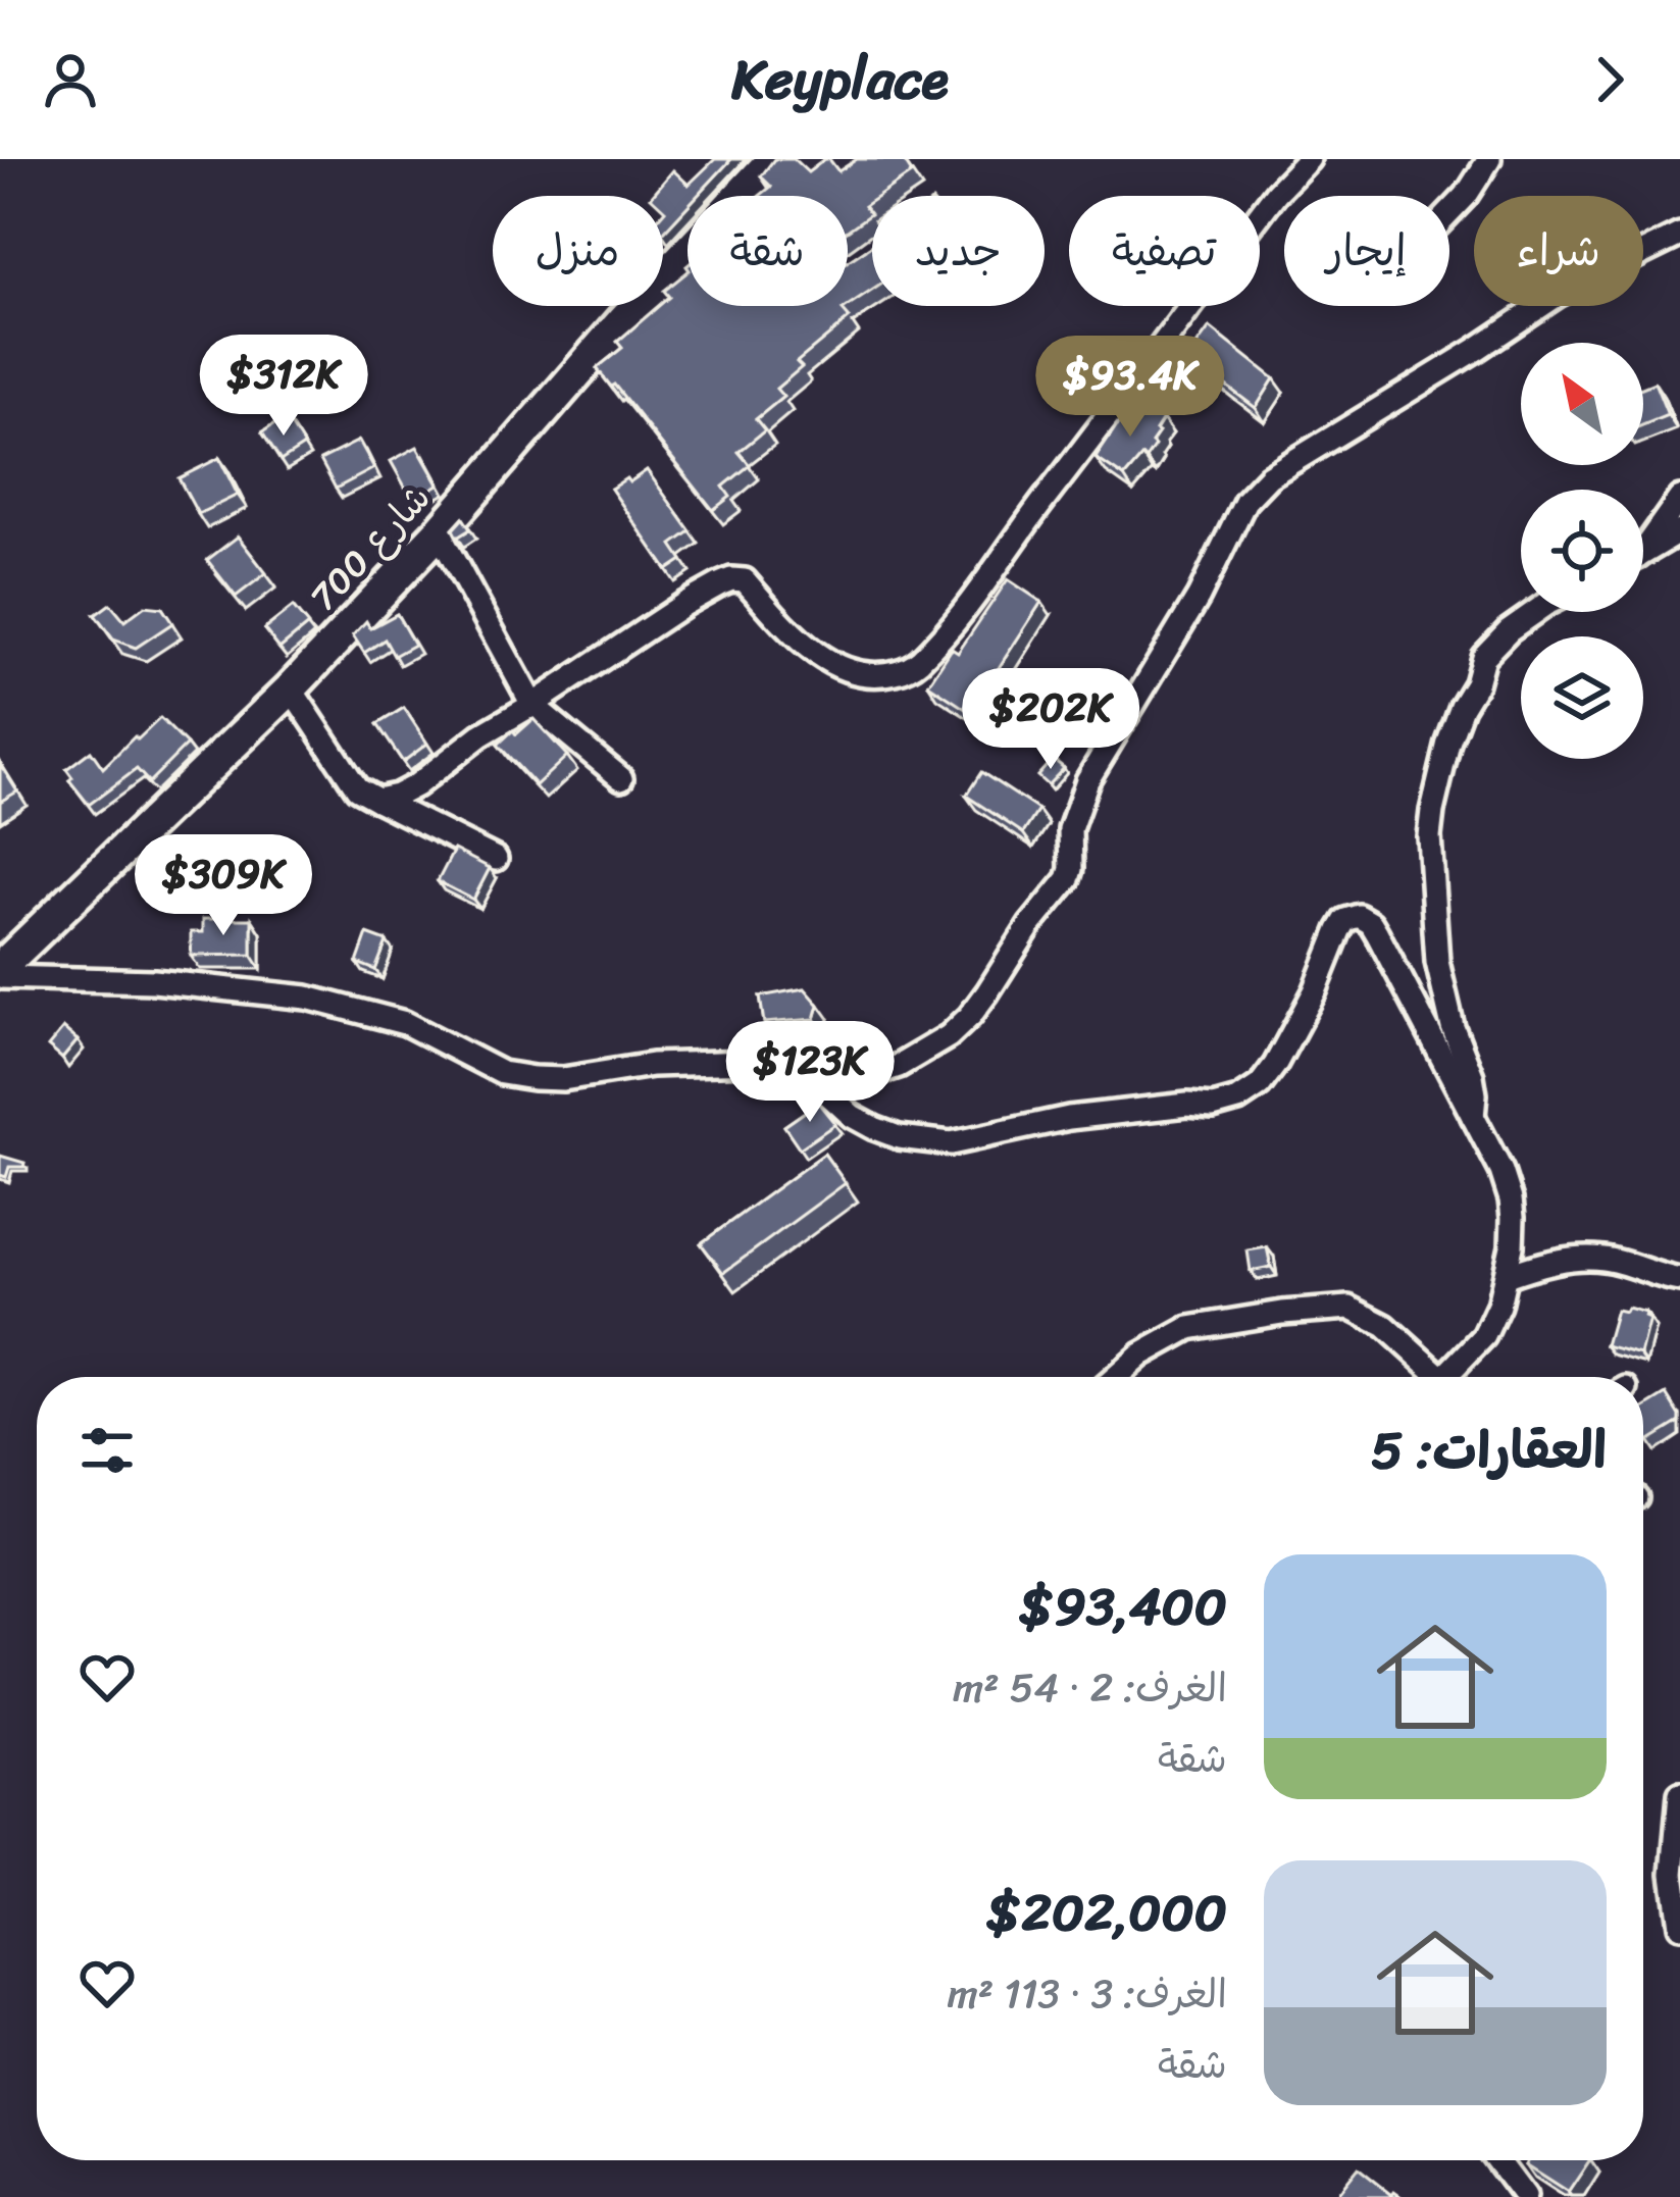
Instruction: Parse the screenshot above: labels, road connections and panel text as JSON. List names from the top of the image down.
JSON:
{
  "streets": {
    "main road": ["شارع 700"]
  },
  "north": "top left",
  "page": {
    "header": "Keyplace",
    "chip": [
      "شراء",
      "إيجار",
      "تصفية",
      "جديد",
      "شقة",
      "منزل"
    ],
    "price": [
      "$312K",
      "$93.4K",
      "$202K",
      "$309K",
      "$123K"
    ],
    "heading": "العقارات: 5",
    "list": [
      {
        "name": "$93,400",
        "note": "الغرف: 2 · 54 m² · شقة"
      },
      {
        "name": "$202,000",
        "note": "الغرف: 3 · 113 m² · شقة"
      }
    ]
  }
}
